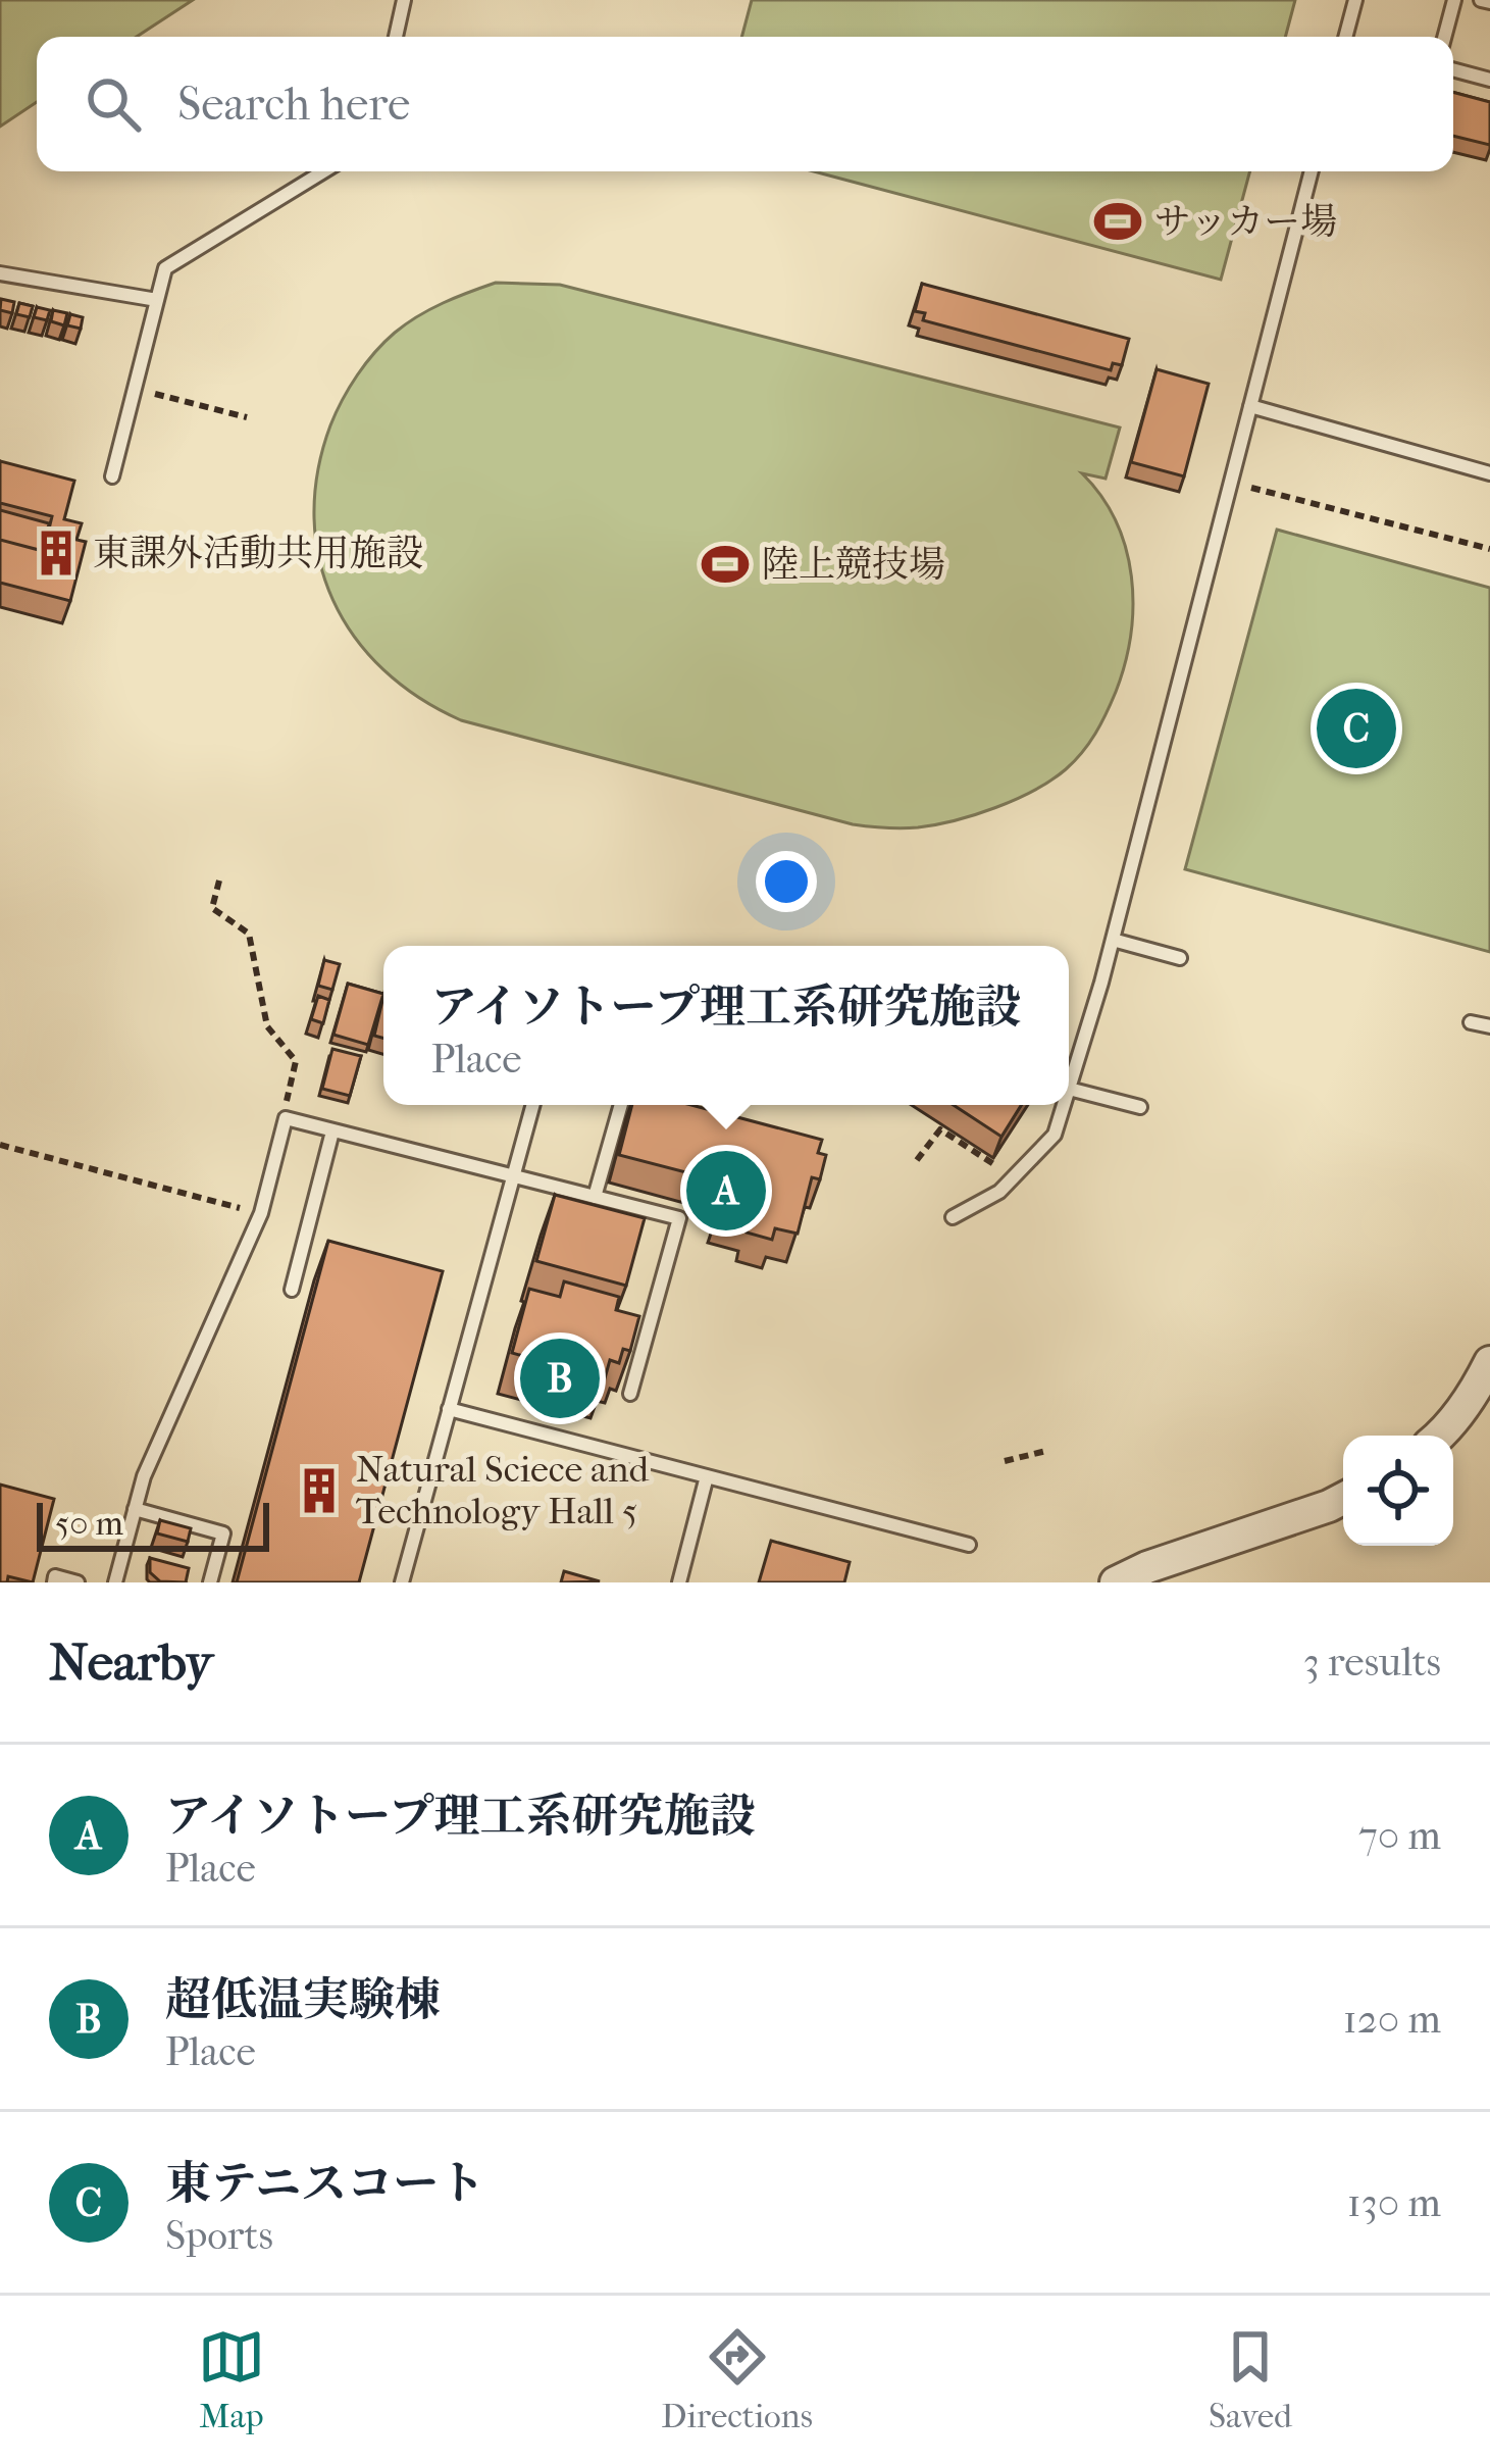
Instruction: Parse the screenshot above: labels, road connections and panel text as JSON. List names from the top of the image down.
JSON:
{
  "places": {
    "sports": ["サッカー場", "陸上競技場"],
    "building": ["東課外活動共用施設", "Natural Sciece and Technology Hall 5"]
  },
  "scale_bar": "50 m",
  "page": {
    "search": "Search here",
    "pins": ["C", "A", "B"],
    "popup": ["アイソトープ理工系研究施設", "Place"],
    "scale": "50 m",
    "heading": ["Nearby", "3 results"],
    "list": [
      {
        "mark": "A",
        "name": "アイソトープ理工系研究施設",
        "note": "Place",
        "value": "70 m"
      },
      {
        "mark": "B",
        "name": "超低温実験棟",
        "note": "Place",
        "value": "120 m"
      },
      {
        "mark": "C",
        "name": "東テニスコート",
        "note": "Sports",
        "value": "130 m"
      }
    ],
    "nav": ["Map", "Directions", "Saved"]
  }
}
